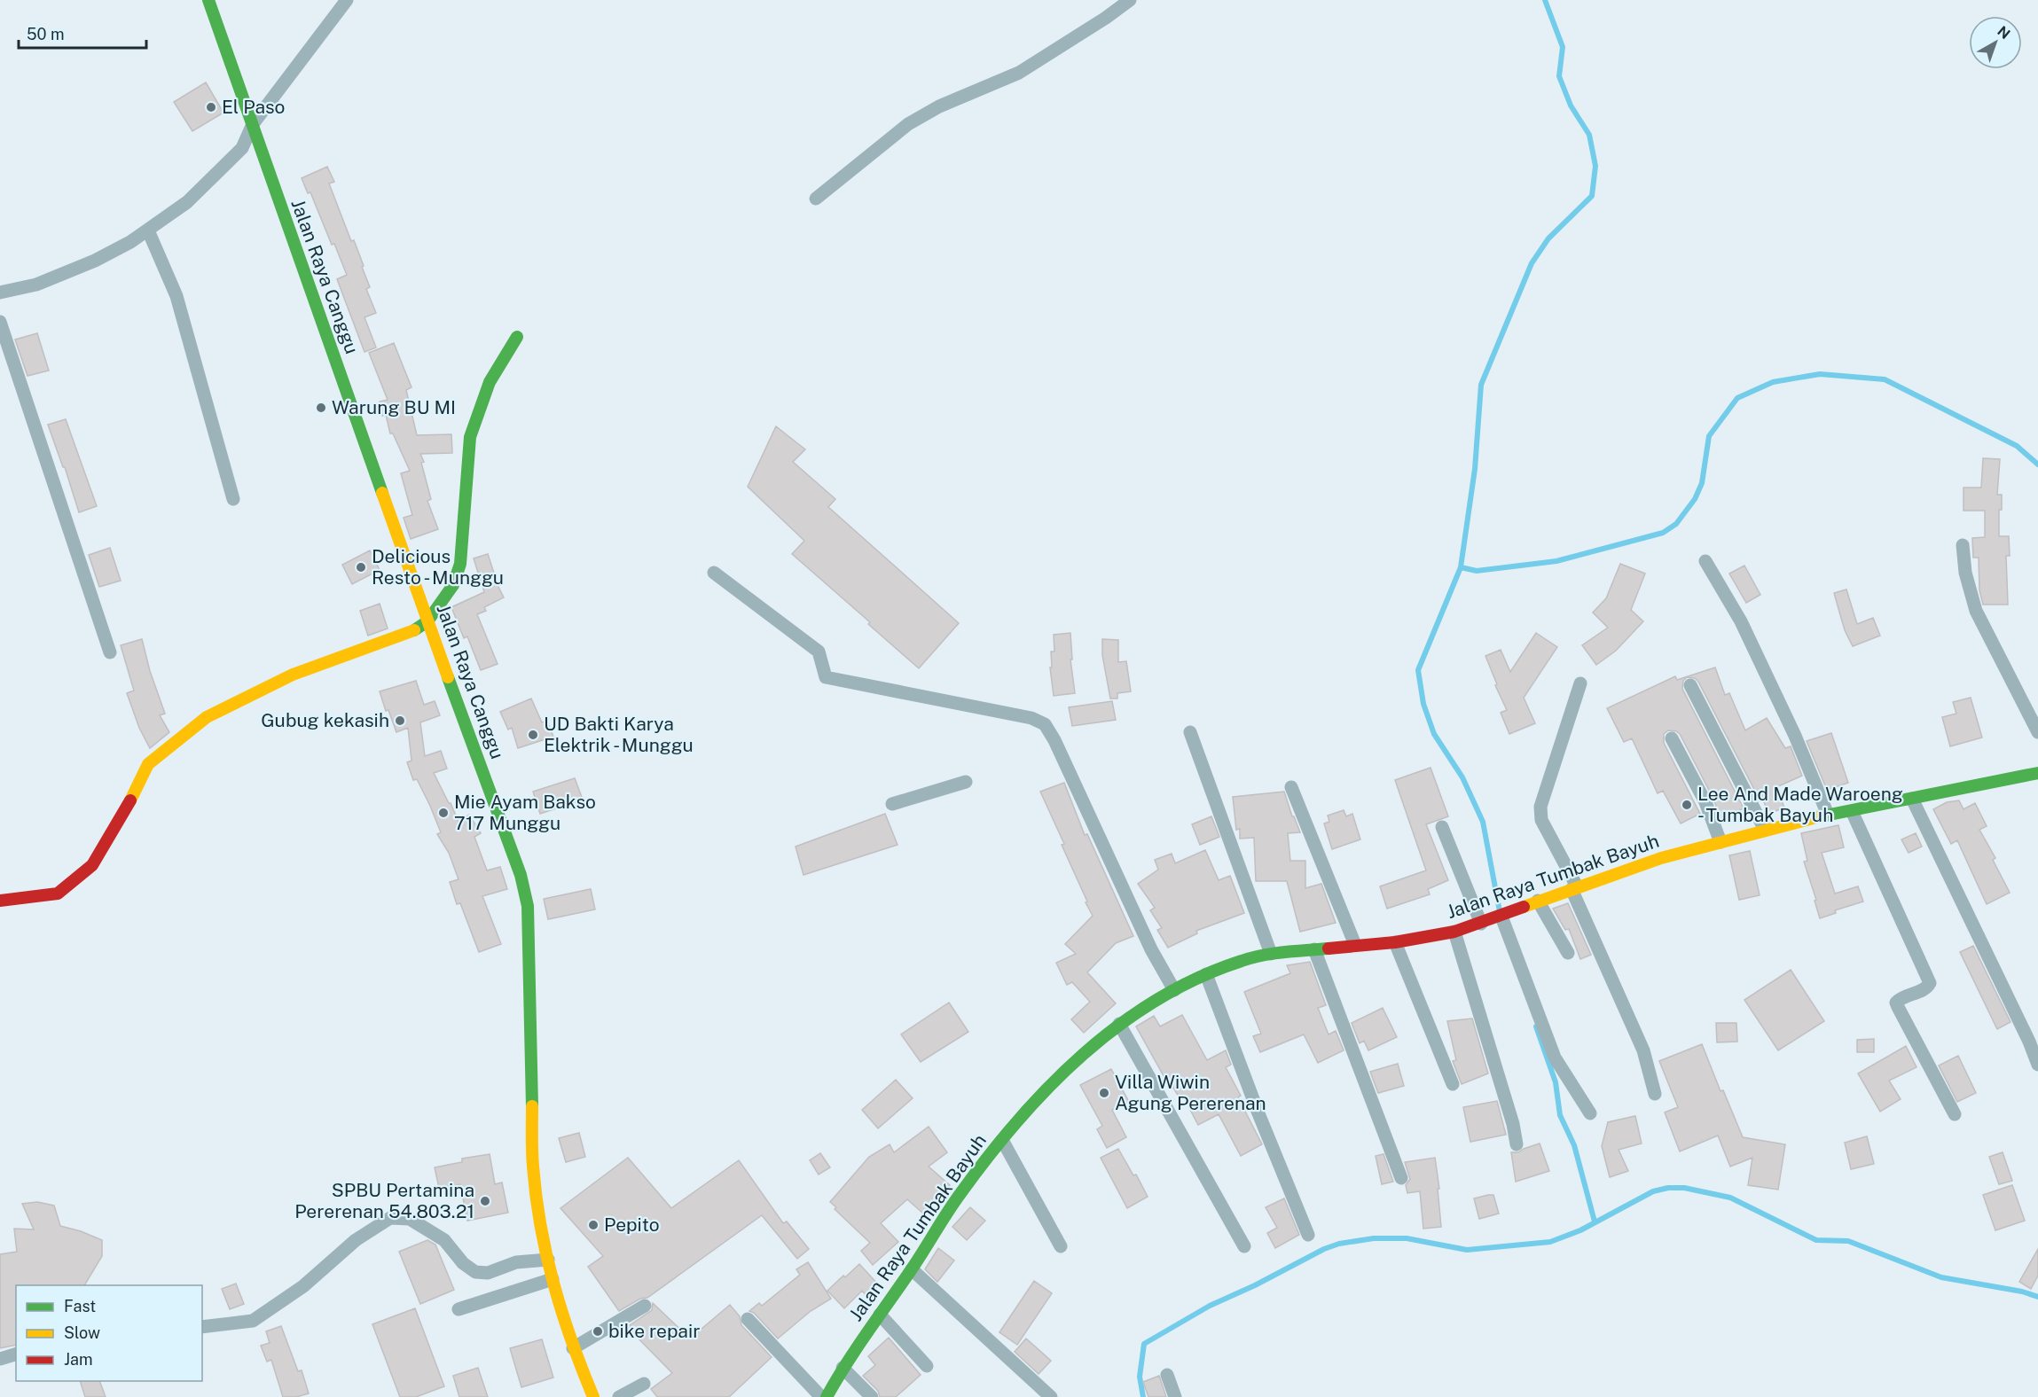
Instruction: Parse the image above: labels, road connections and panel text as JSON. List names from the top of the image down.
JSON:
{
  "streets": {
    "street": ["Jalan Raya Canggu", "Jalan Raya Tumbak Bayuh"]
  },
  "places": [
    "El Paso",
    "Warung BU MI",
    "Delicious Resto - Munggu",
    "Gubug kekasih",
    "UD Bakti Karya Elektrik - Munggu",
    "Lee And Made Waroeng - Tumbak Bayuh",
    "Mie Ayam Bakso 717 Munggu",
    "Villa Wiwin Agung Pererenan",
    "SPBU Pertamina Pererenan 54.803.21",
    "Pepito",
    "bike repair"
  ],
  "legend": ["Fast", "Slow", "Jam"],
  "scale_bar": "50 m",
  "north": "top right"
}
